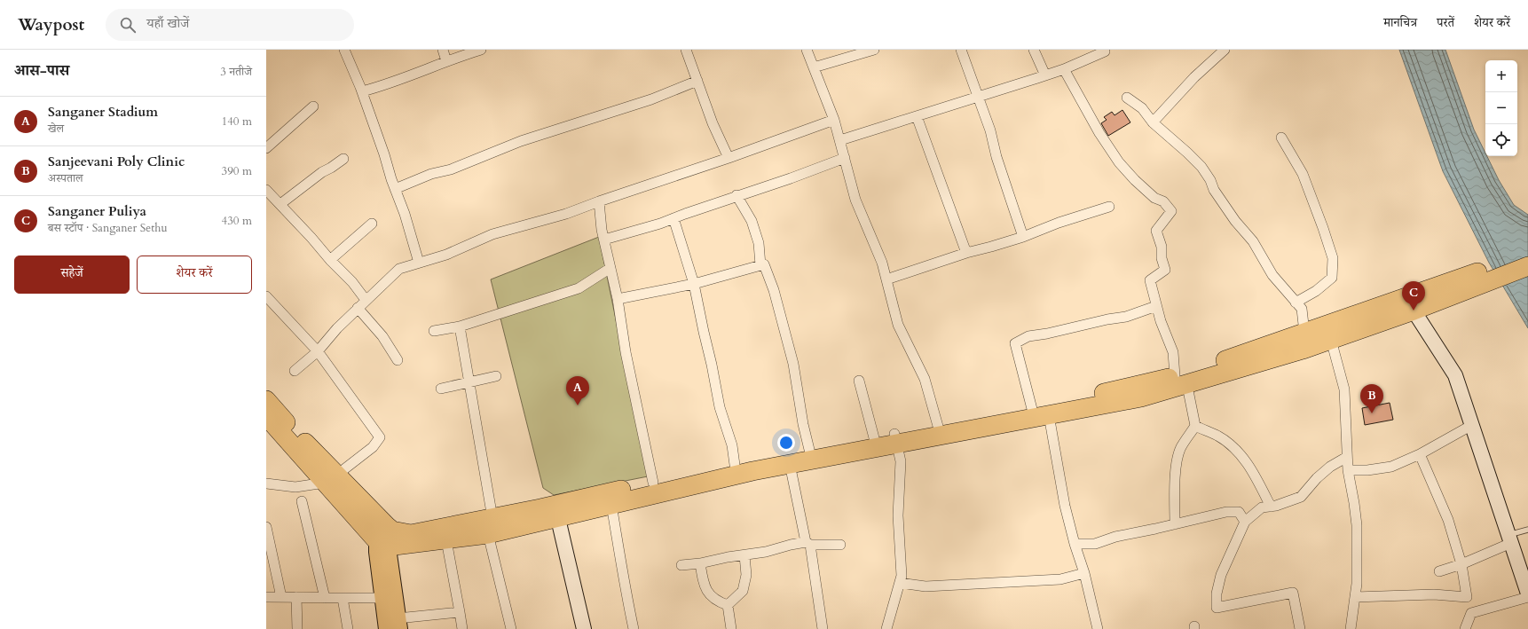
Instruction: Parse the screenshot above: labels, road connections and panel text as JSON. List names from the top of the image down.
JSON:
{
  "page": {
    "header": "Waypost",
    "search": "यहाँ खोजें",
    "nav": ["मानचित्र", "परतें", "शेयर करें"],
    "heading": ["आस-पास", "3 नतीजे"],
    "map_buttons": ["+", "−"],
    "list": [
      {
        "mark": "A",
        "name": "Sanganer Stadium",
        "note": "खेल",
        "value": "140 m"
      },
      {
        "mark": "B",
        "name": "Sanjeevani Poly Clinic",
        "note": "अस्पताल",
        "value": "390 m"
      },
      {
        "mark": "C",
        "name": "Sanganer Puliya",
        "note": "बस स्टॉप · Sanganer Sethu",
        "value": "430 m"
      }
    ],
    "buttons": ["सहेजें", "शेयर करें"],
    "pins": ["C", "A", "B"]
  }
}
